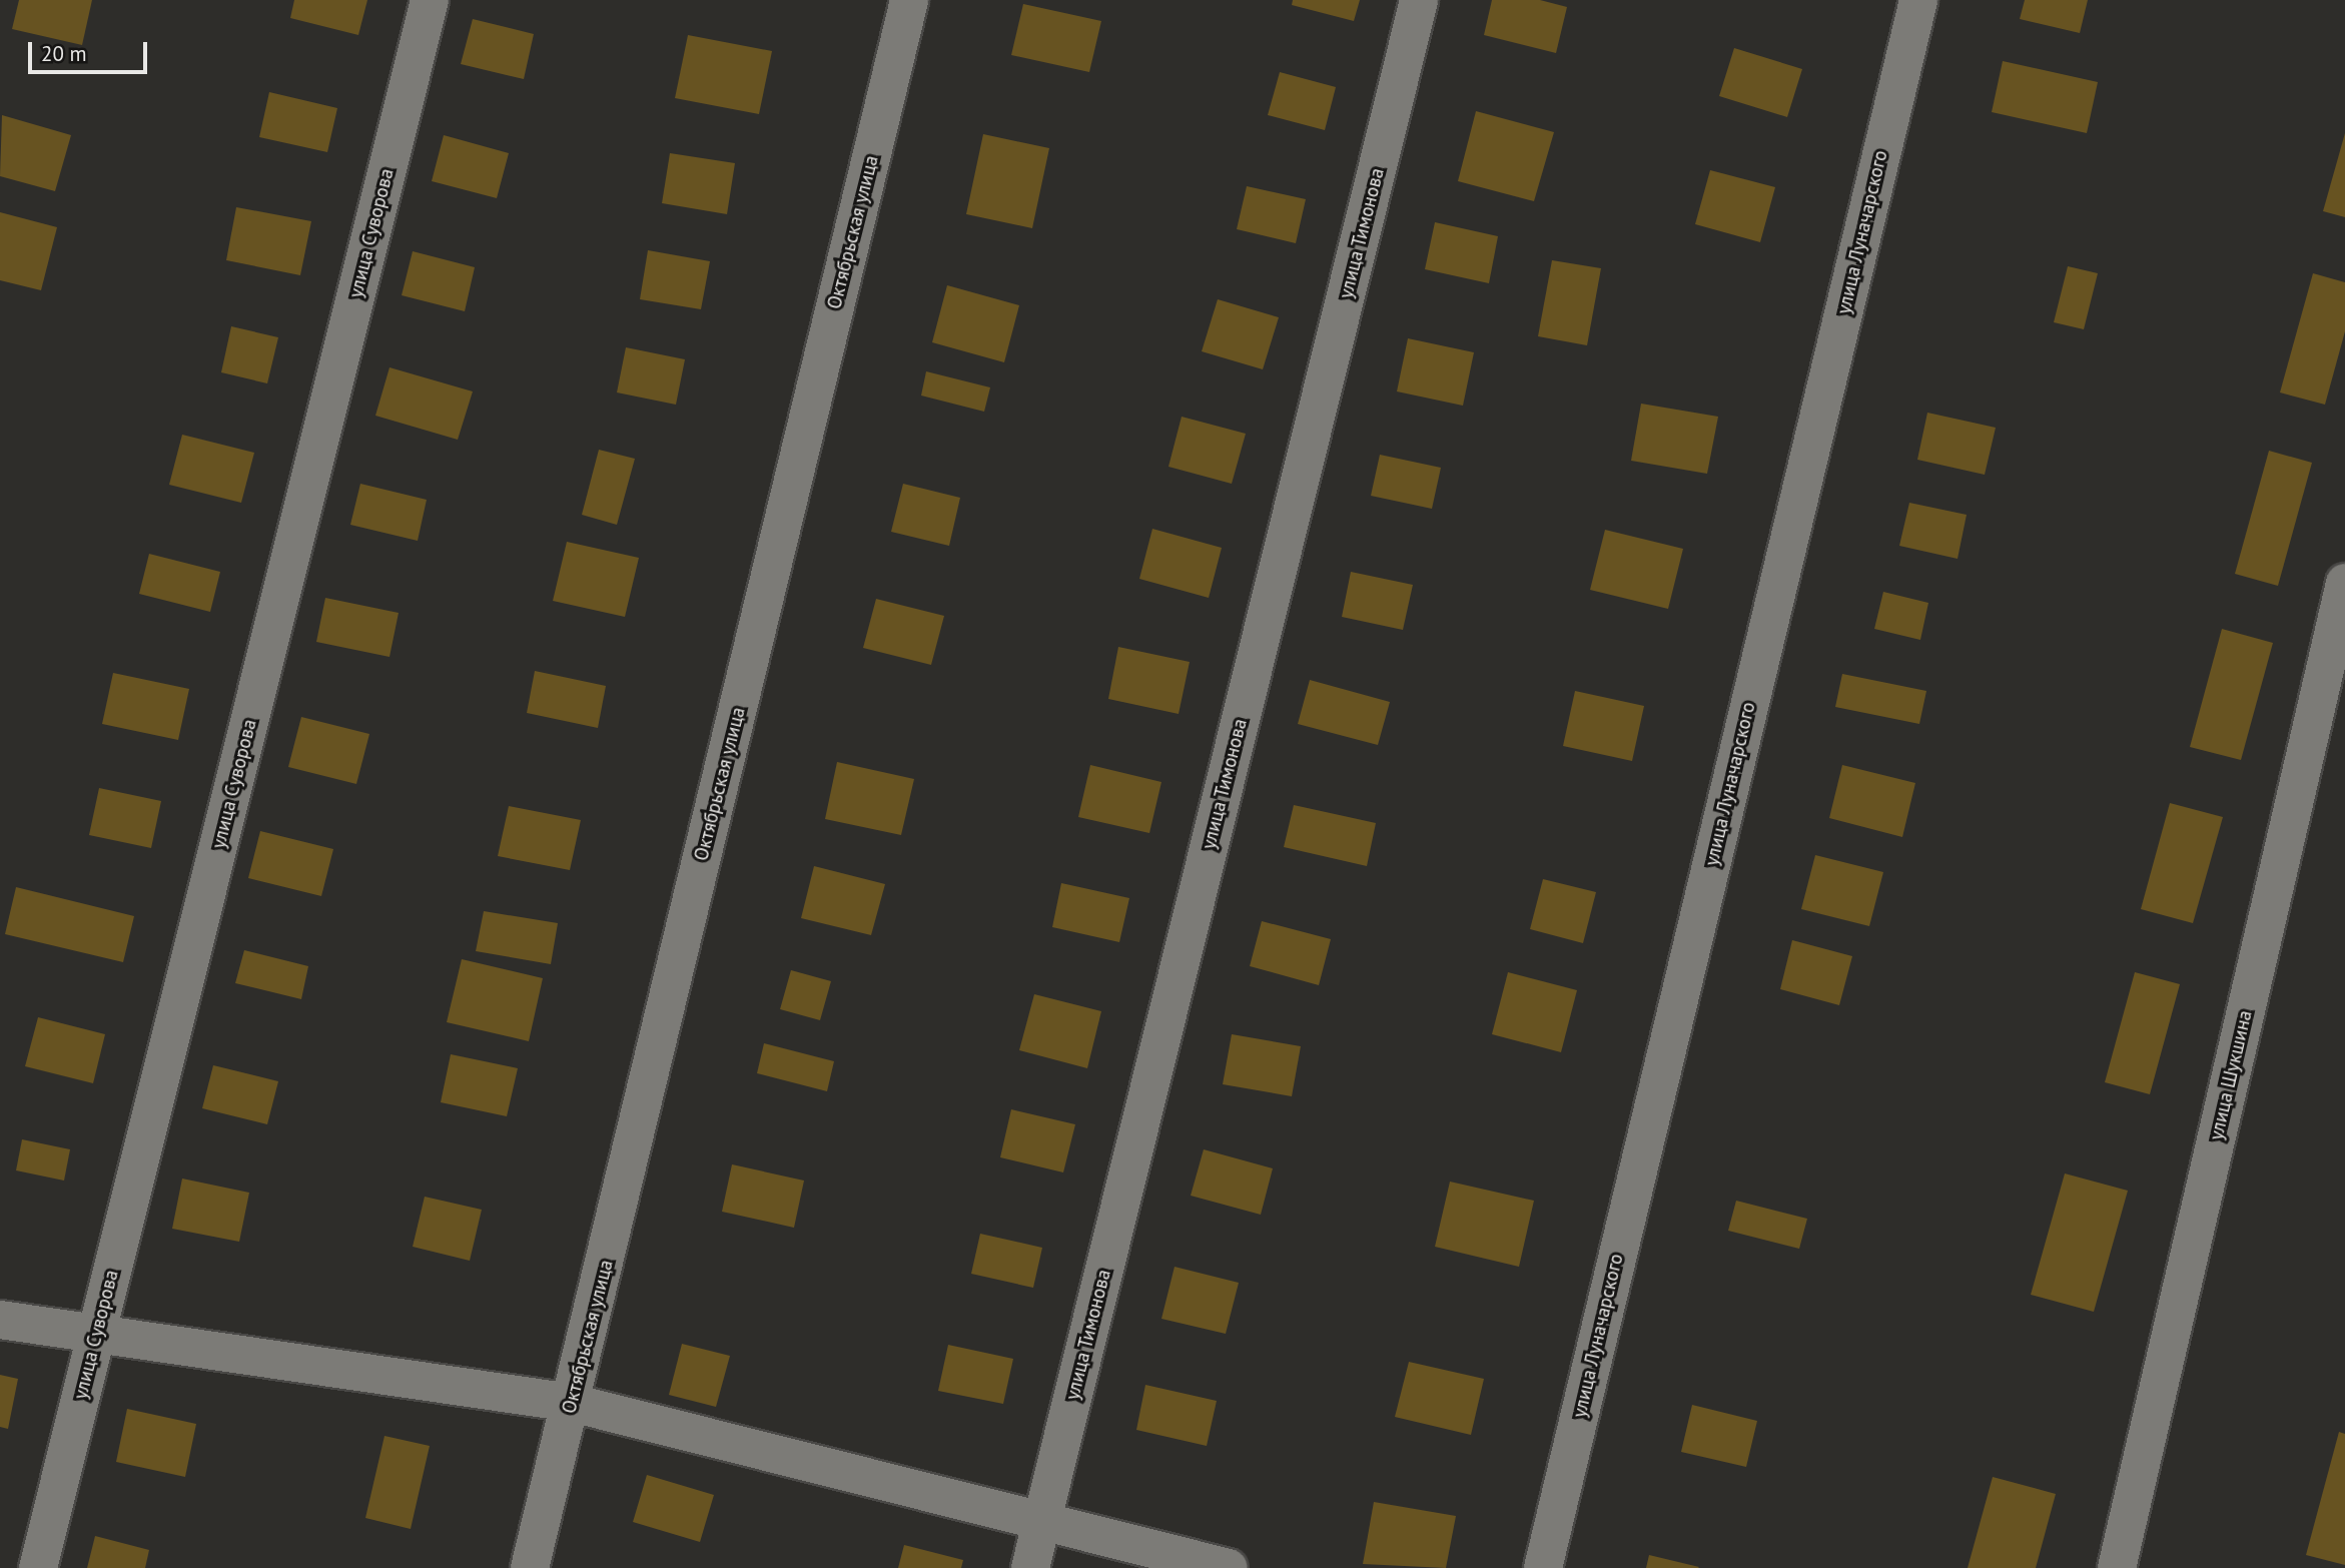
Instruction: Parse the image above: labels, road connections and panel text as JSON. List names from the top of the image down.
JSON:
{
  "streets": {
    "street": [
      "Октябрьская улица",
      "улица Луначарского",
      "улица Суворова",
      "улица Тимонова",
      "улица Шукшина"
    ]
  },
  "scale_bar": "20 m"
}
